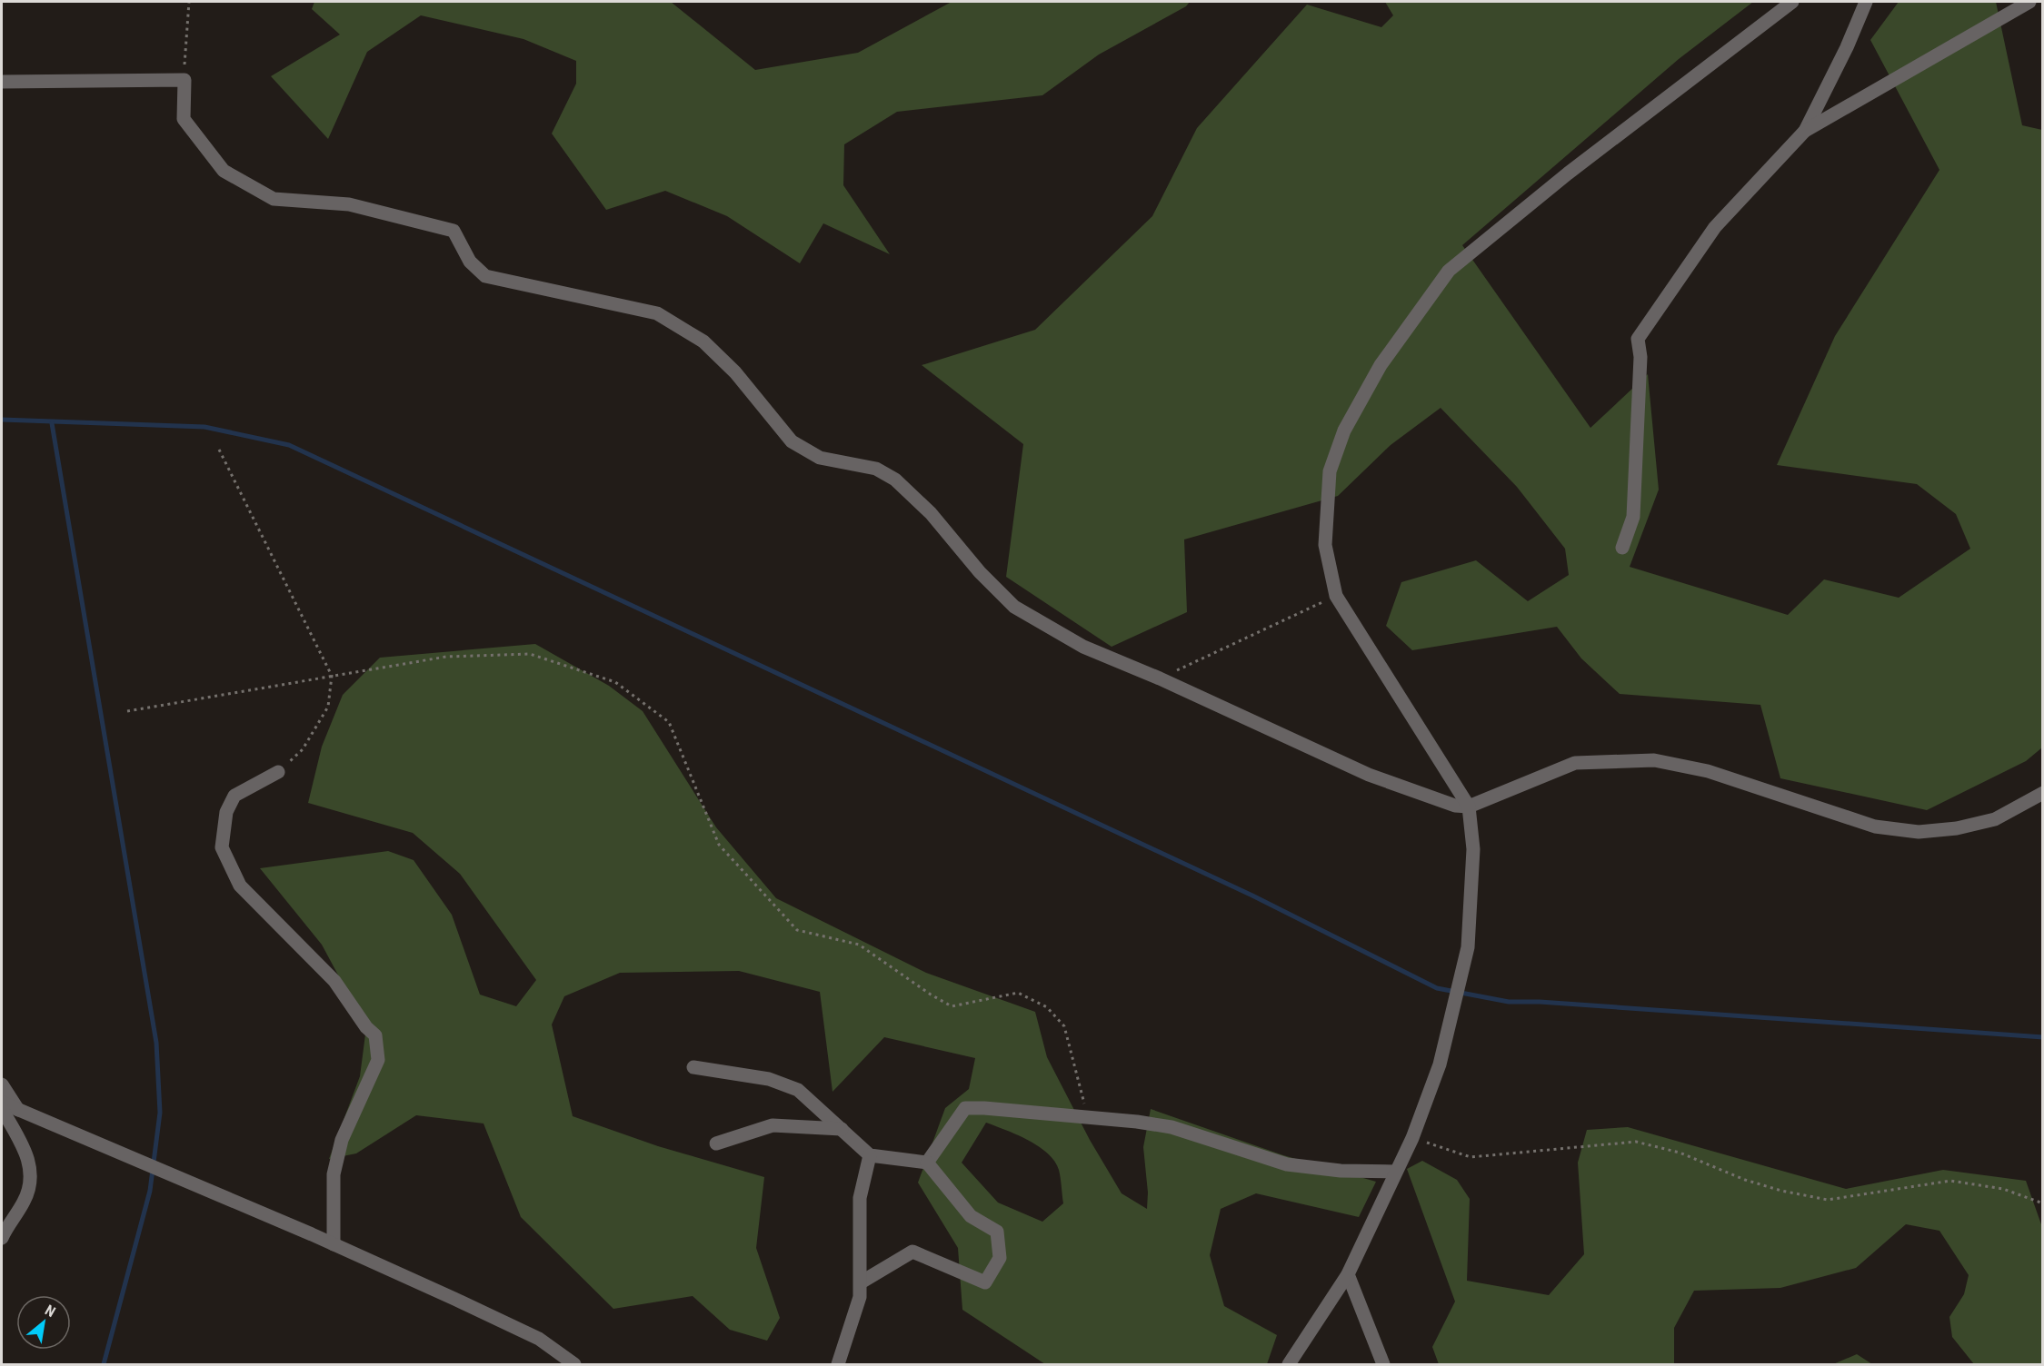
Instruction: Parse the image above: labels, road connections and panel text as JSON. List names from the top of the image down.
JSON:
{
  "north": "top right"
}
